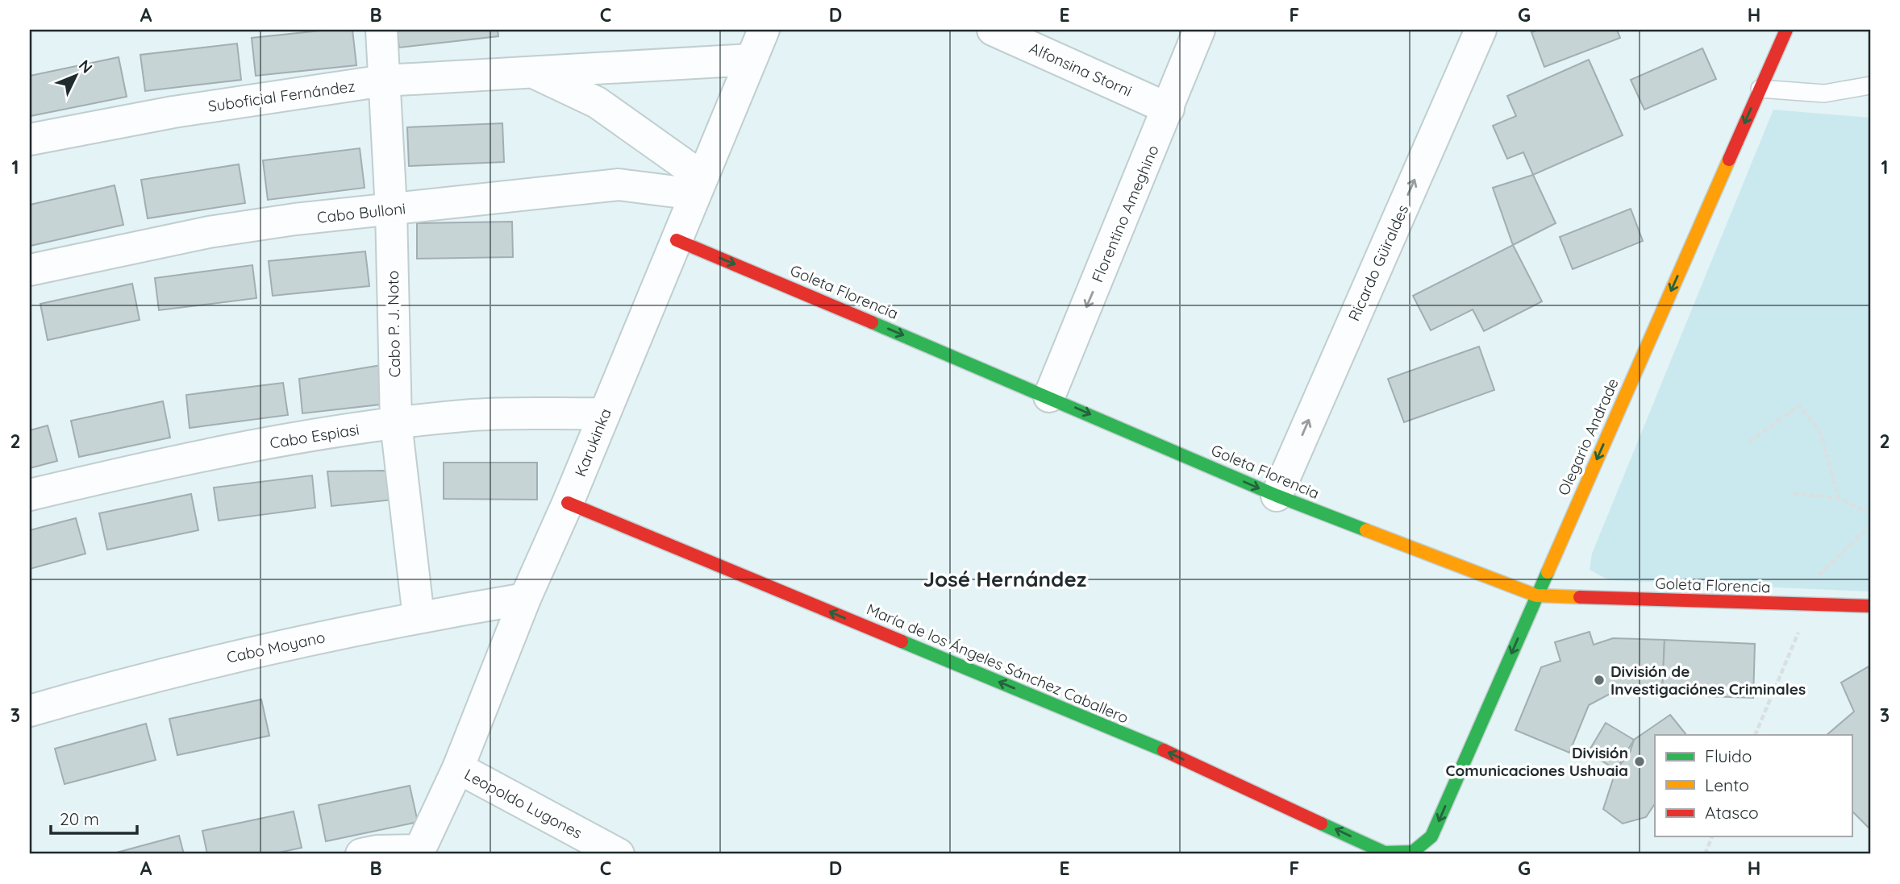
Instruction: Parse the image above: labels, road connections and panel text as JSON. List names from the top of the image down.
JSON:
{
  "streets": {
    "street": [
      "Alfonsina Storni",
      "Suboficial Fernández",
      "Cabo Bulloni",
      "Florentino Ameghino",
      "Ricardo Güiraldes",
      "Goleta Florencia",
      "Cabo P. J. Noto",
      "Cabo Espiasi",
      "Olegario Andrade",
      "Karukinka",
      "Cabo Moyano",
      "María de los Ángeles Sánchez Caballero",
      "Leopoldo Lugones"
    ]
  },
  "crossings": [
    ["Alfonsina Storni", "Florentino Ameghino"],
    ["Suboficial Fernández", "Cabo Bulloni"],
    ["Suboficial Fernández", "Cabo P. J. Noto"],
    ["Suboficial Fernández", "Karukinka"],
    ["Cabo Bulloni", "Cabo P. J. Noto"],
    ["Cabo Bulloni", "Karukinka"],
    ["Florentino Ameghino", "Goleta Florencia"],
    ["Ricardo Güiraldes", "Goleta Florencia"],
    ["Goleta Florencia", "Olegario Andrade"],
    ["Goleta Florencia", "Karukinka"],
    ["Cabo P. J. Noto", "Cabo Espiasi"],
    ["Cabo P. J. Noto", "Cabo Moyano"],
    ["Cabo Espiasi", "Karukinka"],
    ["Olegario Andrade", "María de los Ángeles Sánchez Caballero"],
    ["Karukinka", "Cabo Moyano"],
    ["Karukinka", "María de los Ángeles Sánchez Caballero"],
    ["Karukinka", "Leopoldo Lugones"]
  ],
  "one_way": [
    "Florentino Ameghino",
    "Ricardo Güiraldes",
    "Goleta Florencia",
    "Olegario Andrade",
    "María de los Ángeles Sánchez Caballero"
  ],
  "districts": ["José Hernández"],
  "places": ["División de Investigaciónes Criminales", "División Comunicaciones Ushuaia"],
  "legend": ["Fluido", "Lento", "Atasco"],
  "scale_bar": "20 m",
  "north": "top right",
  "grid": {
    "columns": [
      "A",
      "B",
      "C",
      "D",
      "E",
      "F",
      "G",
      "H"
    ],
    "rows": ["1", "2", "3"]
  }
}
